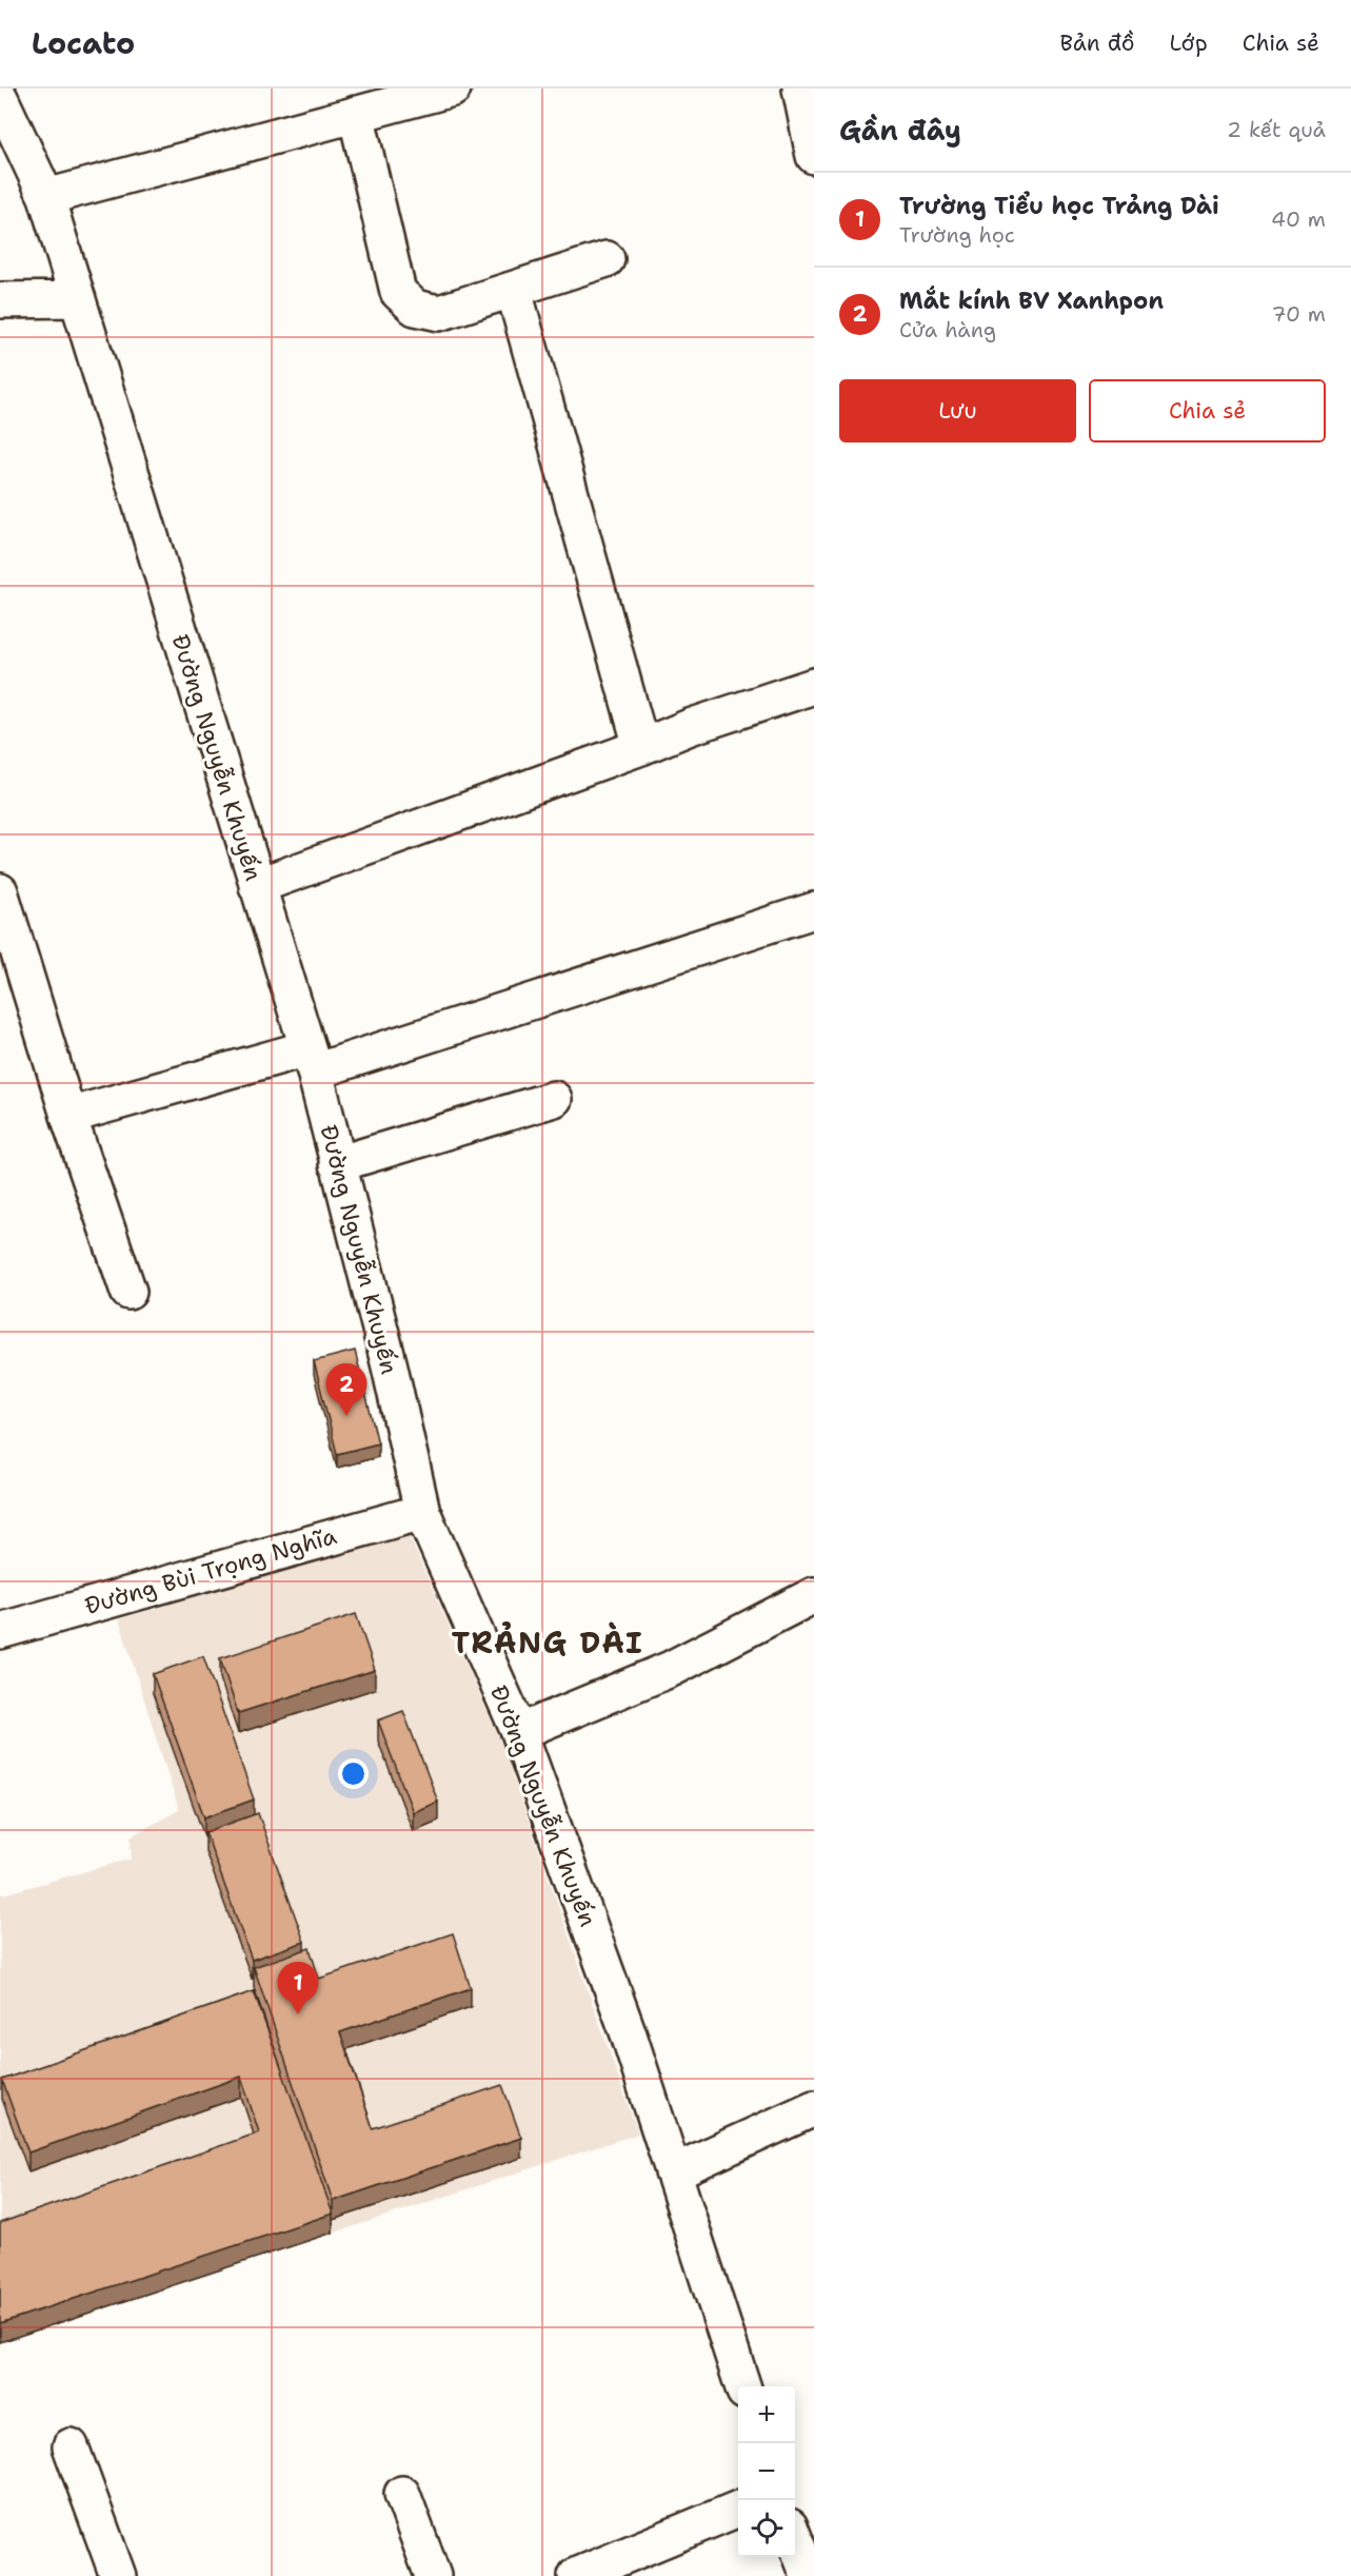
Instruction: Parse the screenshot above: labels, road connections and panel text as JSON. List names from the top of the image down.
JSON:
{
  "streets": {
    "street": ["Đường Nguyễn Khuyến", "Đường Bùi Trọng Nghĩa"]
  },
  "crossings": [
    ["Đường Nguyễn Khuyến", "Đường Bùi Trọng Nghĩa"]
  ],
  "districts": ["TRẢNG DÀI"],
  "page": {
    "header": "Locato",
    "nav": ["Bản đồ", "Lớp", "Chia sẻ"],
    "heading": ["Gần đây", "2 kết quả"],
    "list": [
      {
        "mark": "1",
        "name": "Trường Tiểu học Trảng Dài",
        "note": "Trường học",
        "value": "40 m"
      },
      {
        "mark": "2",
        "name": "Mắt kính BV Xanhpon",
        "note": "Cửa hàng",
        "value": "70 m"
      }
    ],
    "buttons": ["Lưu", "Chia sẻ"],
    "pins": ["2", "1"],
    "map_buttons": ["+", "−"]
  }
}
